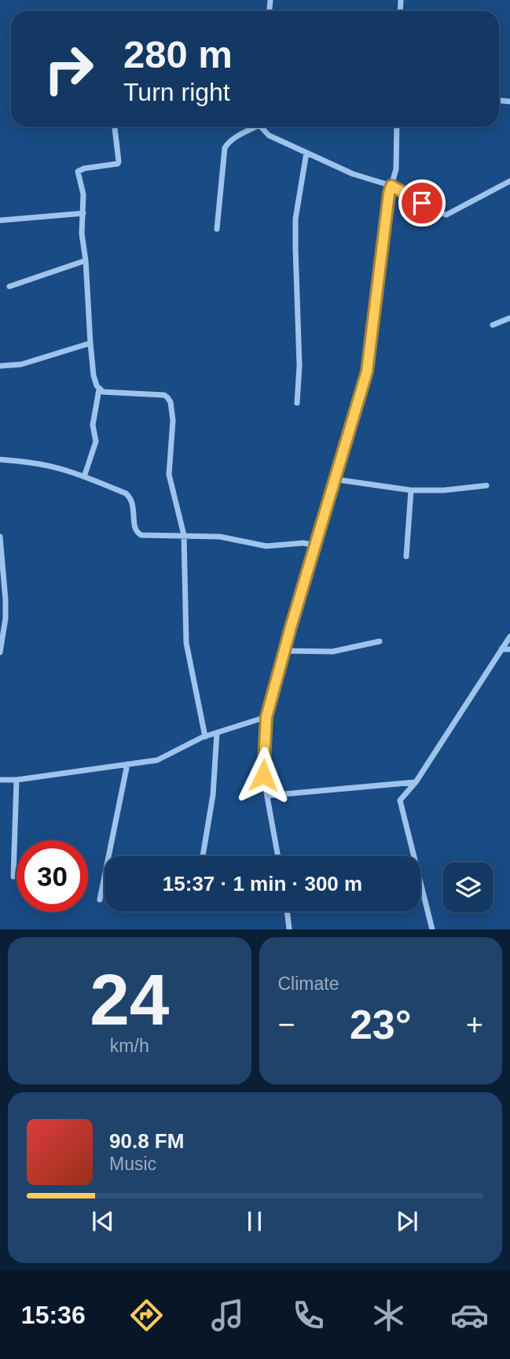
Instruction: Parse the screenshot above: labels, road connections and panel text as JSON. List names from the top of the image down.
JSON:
{
  "page": {
    "turn": ["280 m", "Turn right"],
    "limit": "30",
    "trip": "15:37 · 1 min · 300 m",
    "tile": [
      ["24", "km/h"],
      "Climate"
    ],
    "heat": ["−", "23°", "+"],
    "song": ["90.8 FM", "Music"],
    "tabs": "15:36"
  }
}
